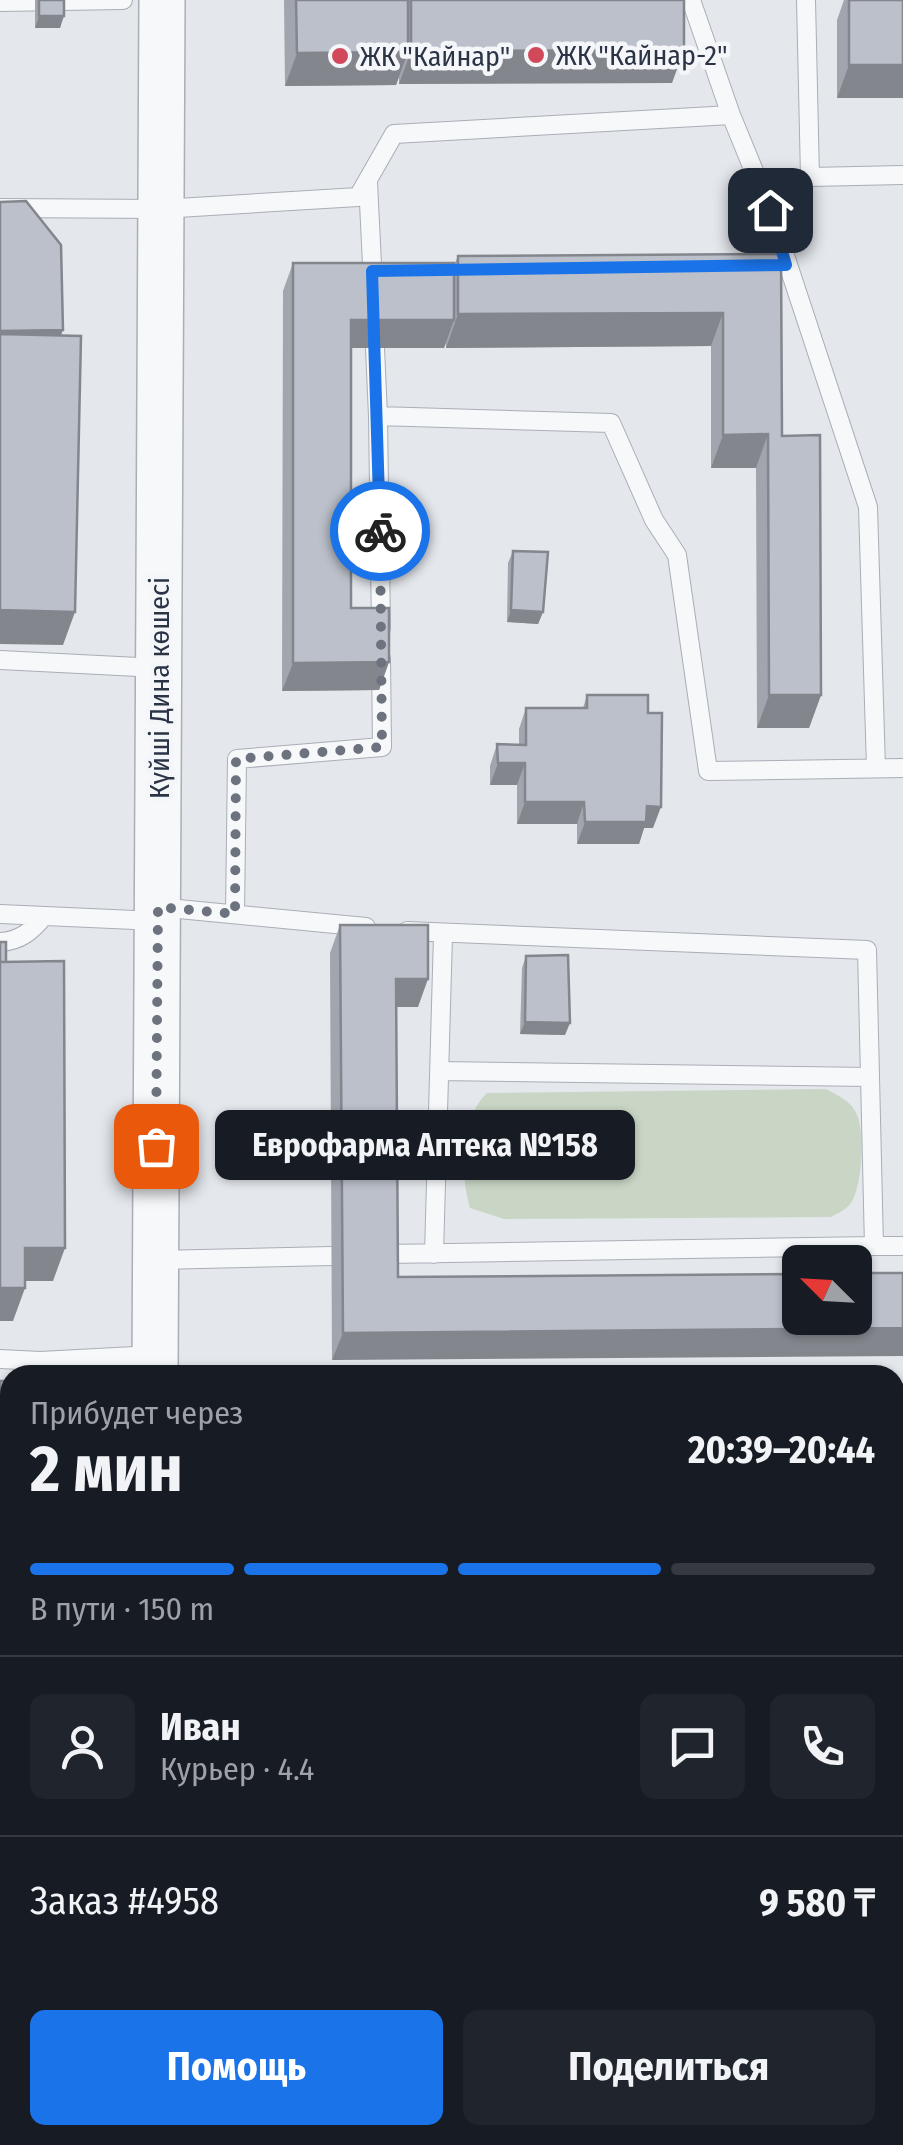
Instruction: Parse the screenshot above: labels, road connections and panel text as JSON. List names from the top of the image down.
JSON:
{
  "streets": {
    "street": ["Күйші Дина көшесі"]
  },
  "places": ["ЖК \"Кайнар-2\"", "ЖК \"Кайнар\"", "Еврофарма Аптека №158"],
  "north": "top left",
  "page": {
    "bubble": "Еврофарма Аптека №158",
    "heading": ["2 мин", "Прибудет через", "20:39–20:44"],
    "panel": [
      "Иван",
      "Курьер · 4.4",
      "Заказ #4958",
      "9 580 ₸"
    ],
    "bar": "В пути · 150 m",
    "buttons": ["Помощь", "Поделиться"]
  }
}
